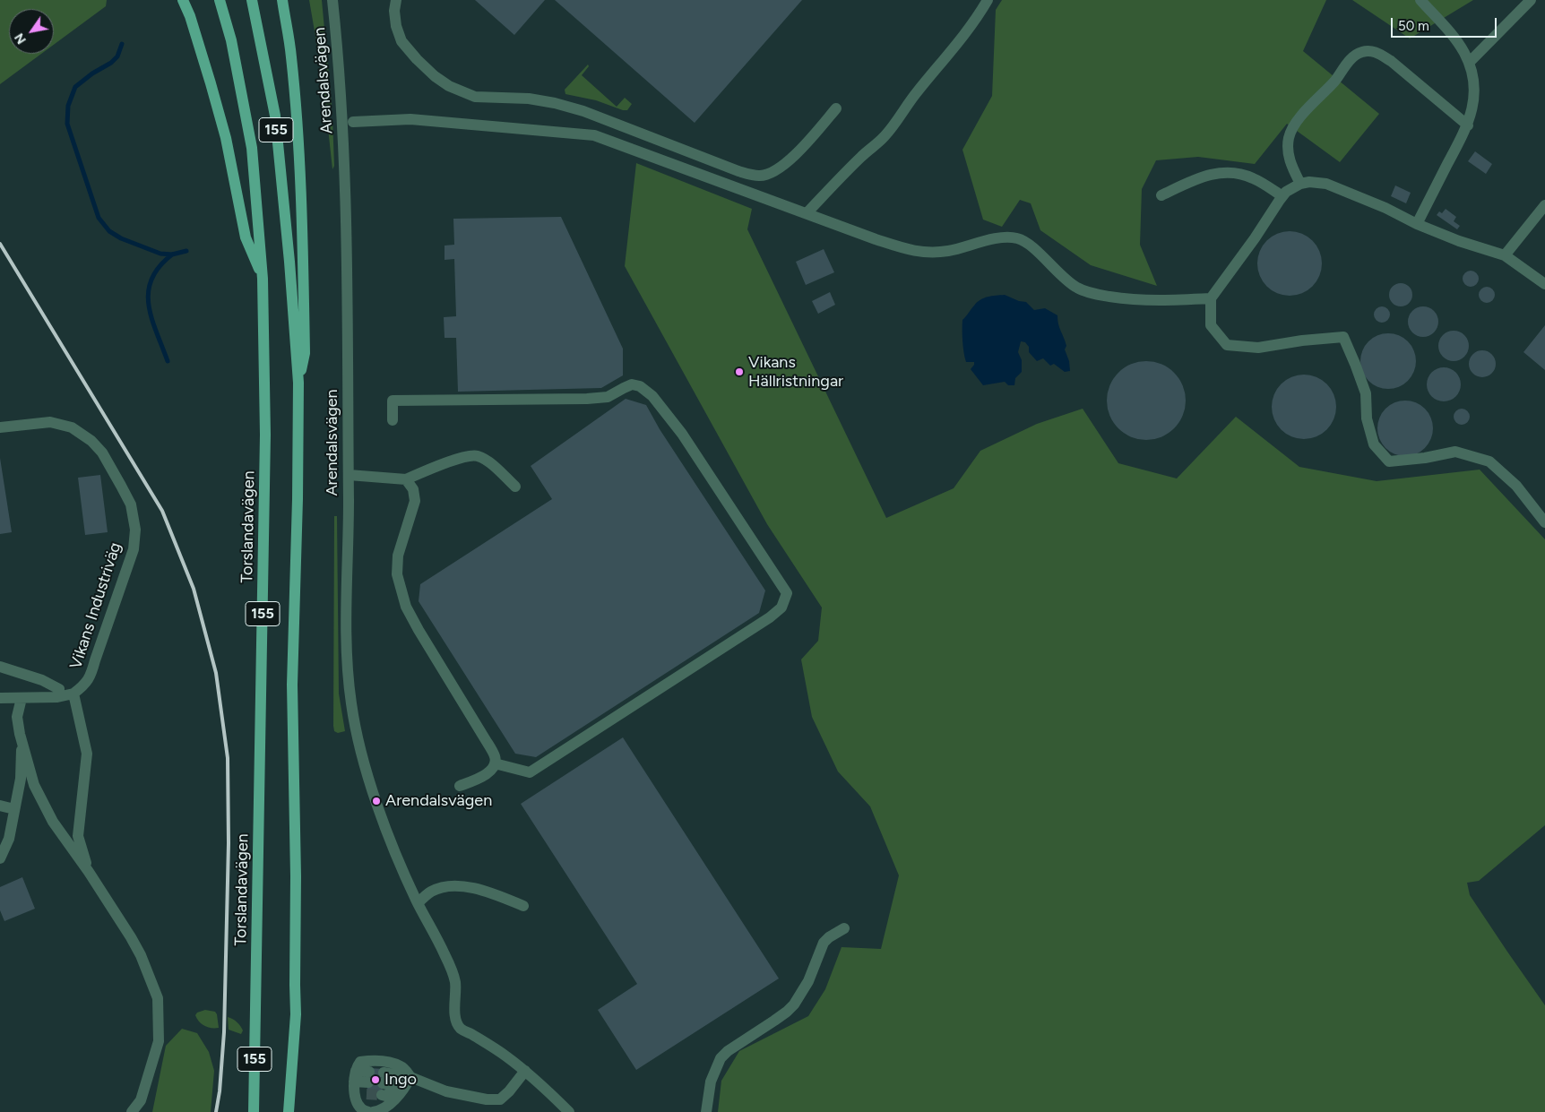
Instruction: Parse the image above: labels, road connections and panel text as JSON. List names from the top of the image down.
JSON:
{
  "streets": {
    "main road": ["155", "Torslandavägen"],
    "street": ["Arendalsvägen", "Vikans Industriväg"]
  },
  "places": ["Vikans Hällristningar", "Arendalsvägen", "Ingo"],
  "scale_bar": "50 m",
  "north": "bottom left"
}
